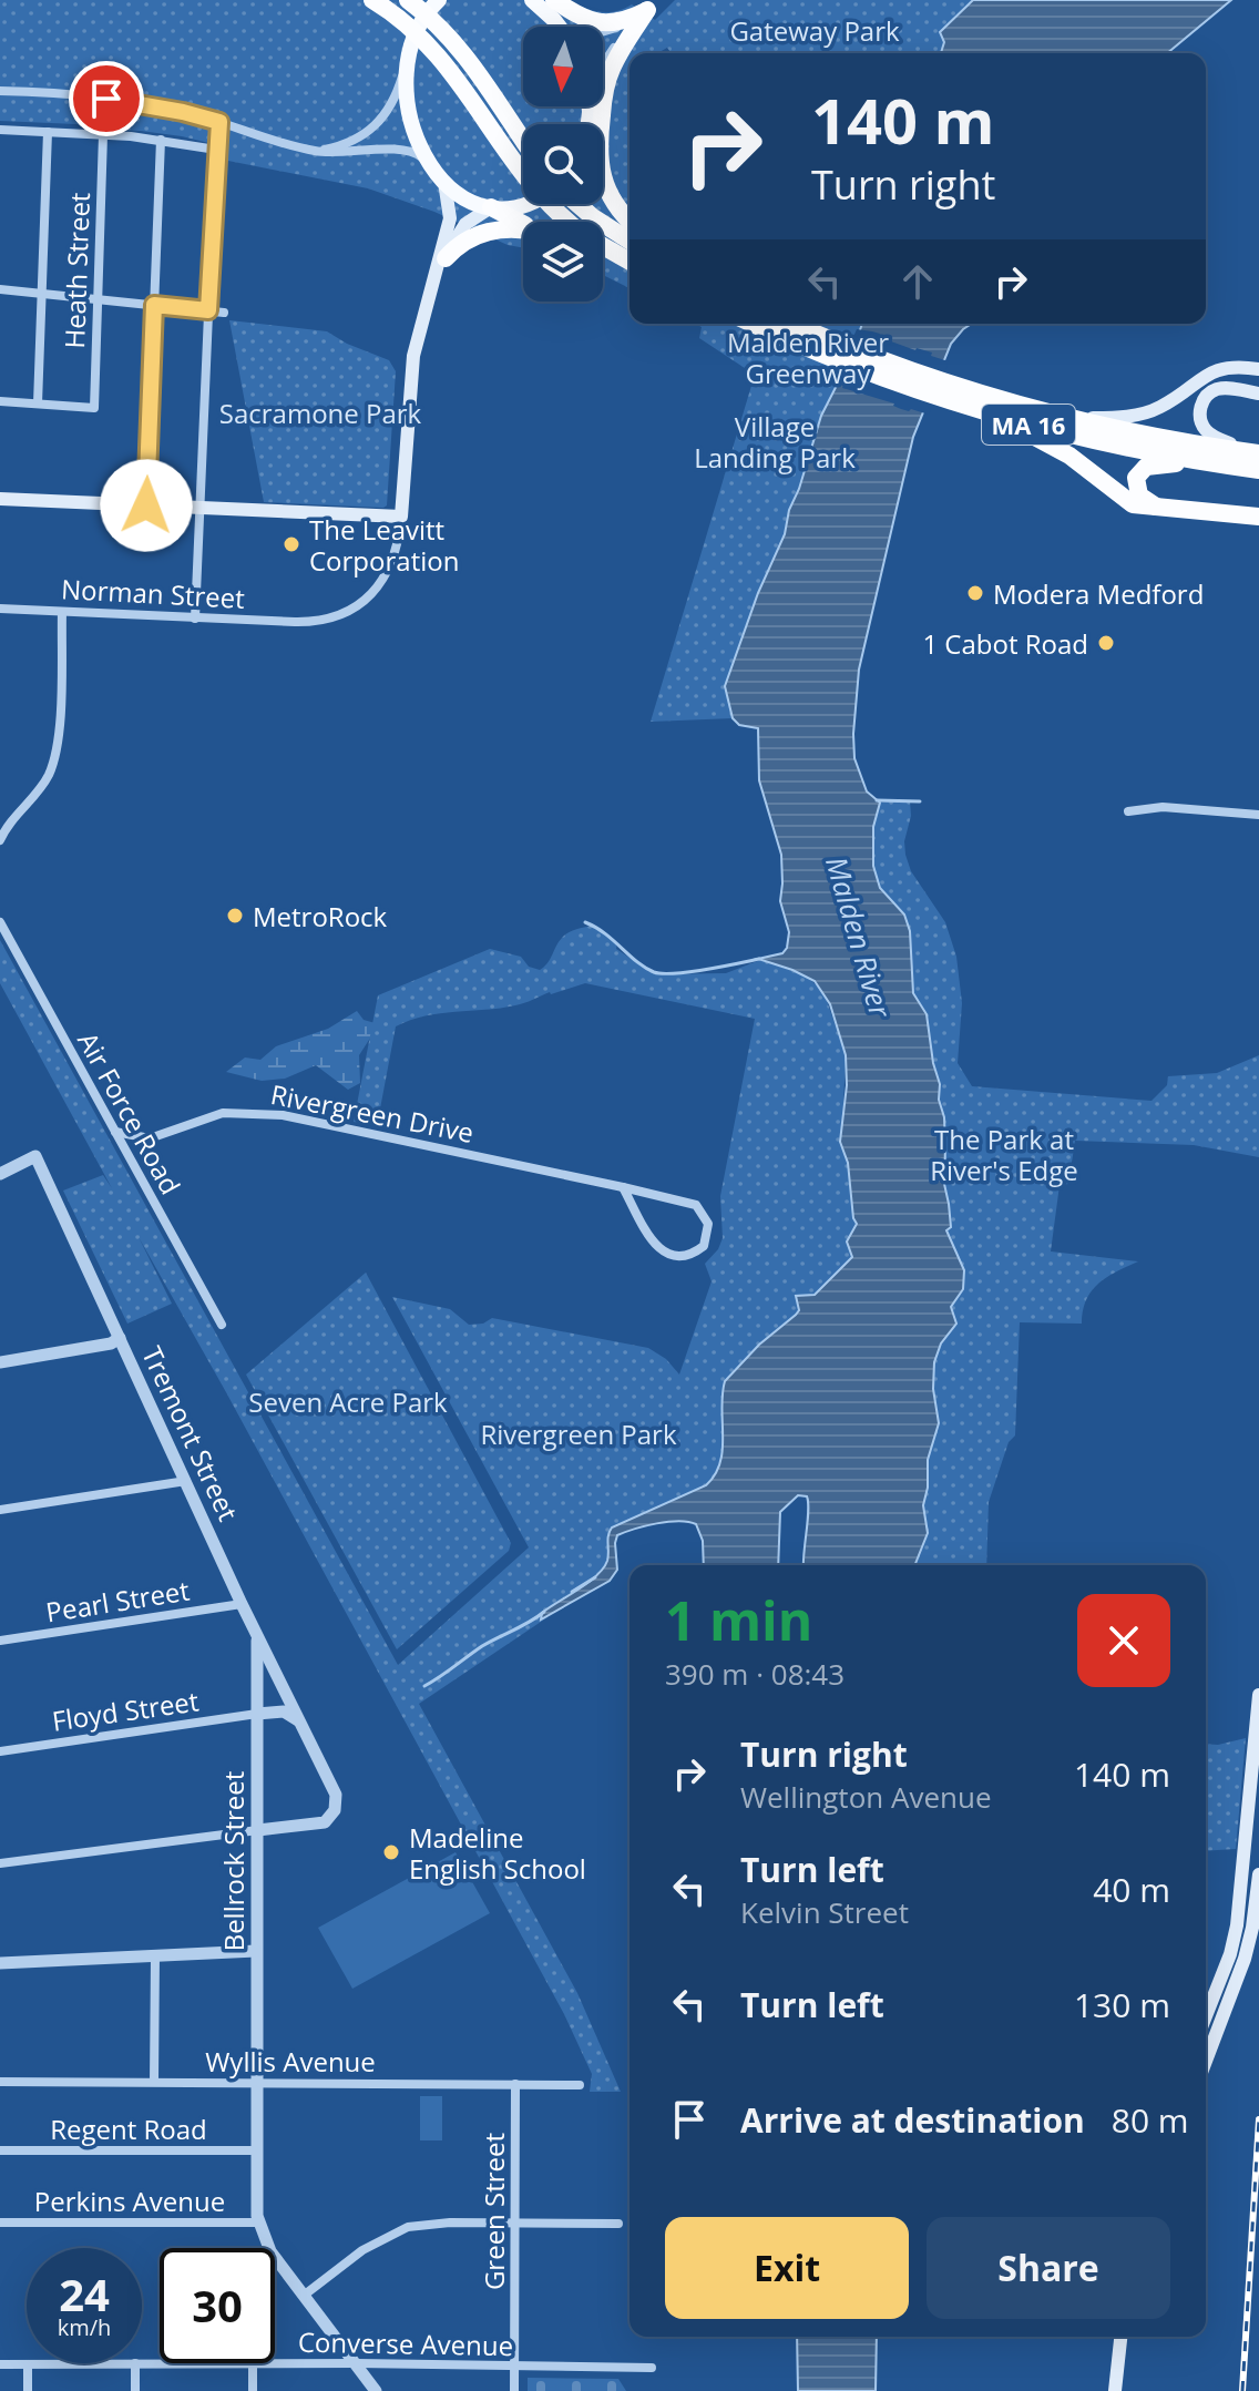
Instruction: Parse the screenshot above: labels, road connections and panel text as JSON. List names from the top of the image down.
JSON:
{
  "streets": {
    "highway": ["MA 16"],
    "street": [
      "Heath Street",
      "Norman Street",
      "Air Force Road",
      "Rivergreen Drive",
      "Tremont Street",
      "Pearl Street",
      "Floyd Street",
      "Bellrock Street",
      "Wyllis Avenue",
      "Regent Road",
      "Perkins Avenue",
      "Green Street",
      "Converse Avenue"
    ]
  },
  "crossings": [
    ["Air Force Road", "Rivergreen Drive"],
    ["Tremont Street", "Pearl Street"],
    ["Tremont Street", "Bellrock Street"],
    ["Floyd Street", "Bellrock Street"],
    ["Bellrock Street", "Wyllis Avenue"],
    ["Bellrock Street", "Regent Road"],
    ["Bellrock Street", "Perkins Avenue"],
    ["Wyllis Avenue", "Green Street"],
    ["Green Street", "Converse Avenue"]
  ],
  "water": ["Malden River"],
  "parks": [
    "Gateway Park",
    "Malden River Greenway",
    "Sacramone Park",
    "Village Landing Park",
    "The Park at River's Edge",
    "Seven Acre Park",
    "Rivergreen Park"
  ],
  "places": [
    "The Leavitt Corporation",
    "Modera Medford",
    "1 Cabot Road",
    "MetroRock",
    "Madeline English School"
  ],
  "north": "bottom",
  "page": {
    "turn": ["140 m", "Turn right"],
    "heading": ["1 min", "390 m · 08:43"],
    "list": [
      {
        "name": "Turn right",
        "note": "Wellington Avenue",
        "value": "140 m"
      },
      {
        "name": "Turn left",
        "note": "Kelvin Street",
        "value": "40 m"
      },
      {
        "name": "Turn left",
        "value": "130 m"
      },
      {
        "name": "Arrive at destination",
        "value": "80 m"
      }
    ],
    "buttons": ["Exit", "Share"],
    "speed": "24 km/h",
    "limit": "30"
  }
}
